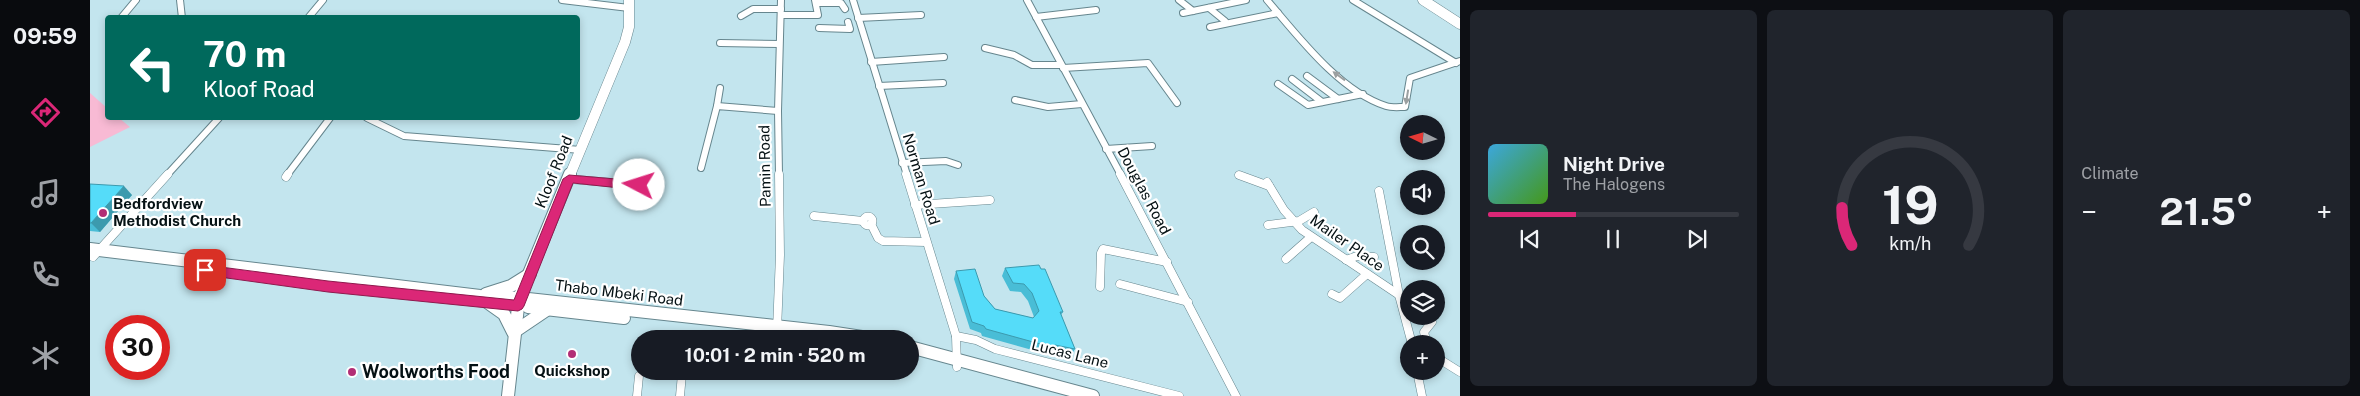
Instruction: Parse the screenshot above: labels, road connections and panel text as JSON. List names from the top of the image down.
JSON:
{
  "streets": {
    "main road": ["Kloof Road", "Thabo Mbeki Road"],
    "street": [
      "Pamin Road",
      "Norman Road",
      "Douglas Road",
      "Mailer Place",
      "Lucas Lane"
    ]
  },
  "crossings": [
    ["Pamin Road", "Thabo Mbeki Road"],
    ["Kloof Road", "Thabo Mbeki Road"],
    ["Norman Road", "Lucas Lane"]
  ],
  "places": ["Bedfordview Methodist Church", "Quickshop", "Woolworths Food"],
  "north": "left",
  "page": {
    "tabs": "09:59",
    "tile": "Climate",
    "turn": ["70 m", "Kloof Road"],
    "map_buttons": "+",
    "song": ["Night Drive", "The Halogens"],
    "heat": ["−", "21.5°", "+"],
    "limit": "30",
    "trip": "10:01 · 2 min · 520 m",
    "gauge": ["19", "km/h"]
  }
}
